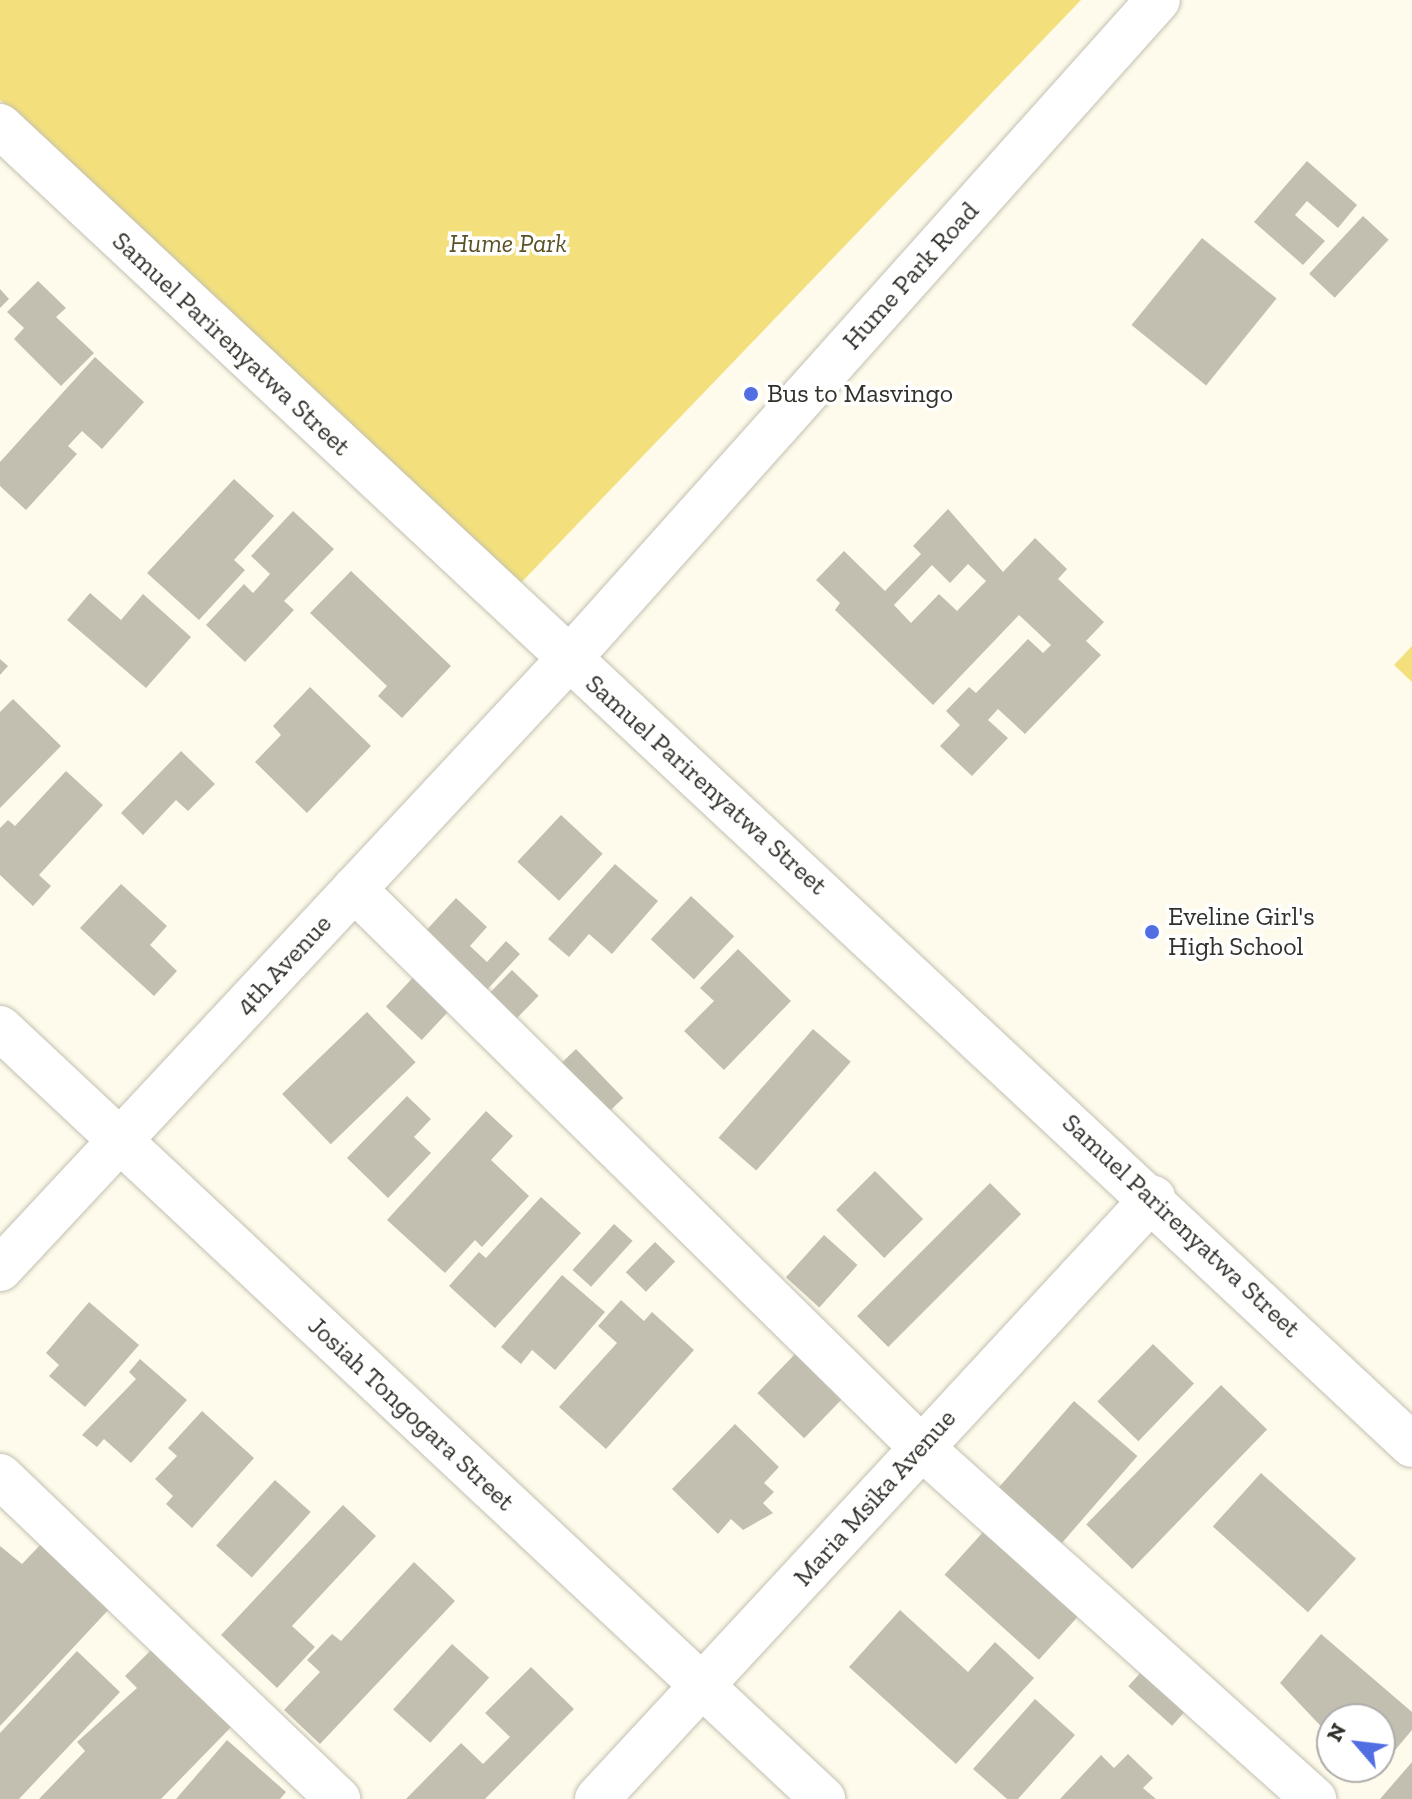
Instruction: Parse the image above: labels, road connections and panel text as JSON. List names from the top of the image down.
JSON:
{
  "streets": {
    "street": [
      "Hume Park Road",
      "Samuel Parirenyatwa Street",
      "4th Avenue",
      "Josiah Tongogara Street",
      "Maria Msika Avenue"
    ]
  },
  "crossings": [
    ["Hume Park Road", "Samuel Parirenyatwa Street"],
    ["Hume Park Road", "4th Avenue"],
    ["Samuel Parirenyatwa Street", "4th Avenue"],
    ["Samuel Parirenyatwa Street", "Maria Msika Avenue"],
    ["4th Avenue", "Josiah Tongogara Street"],
    ["Josiah Tongogara Street", "Maria Msika Avenue"]
  ],
  "parks": ["Hume Park"],
  "places": ["Bus to Masvingo", "Eveline Girl's High School"],
  "north": "top left"
}
